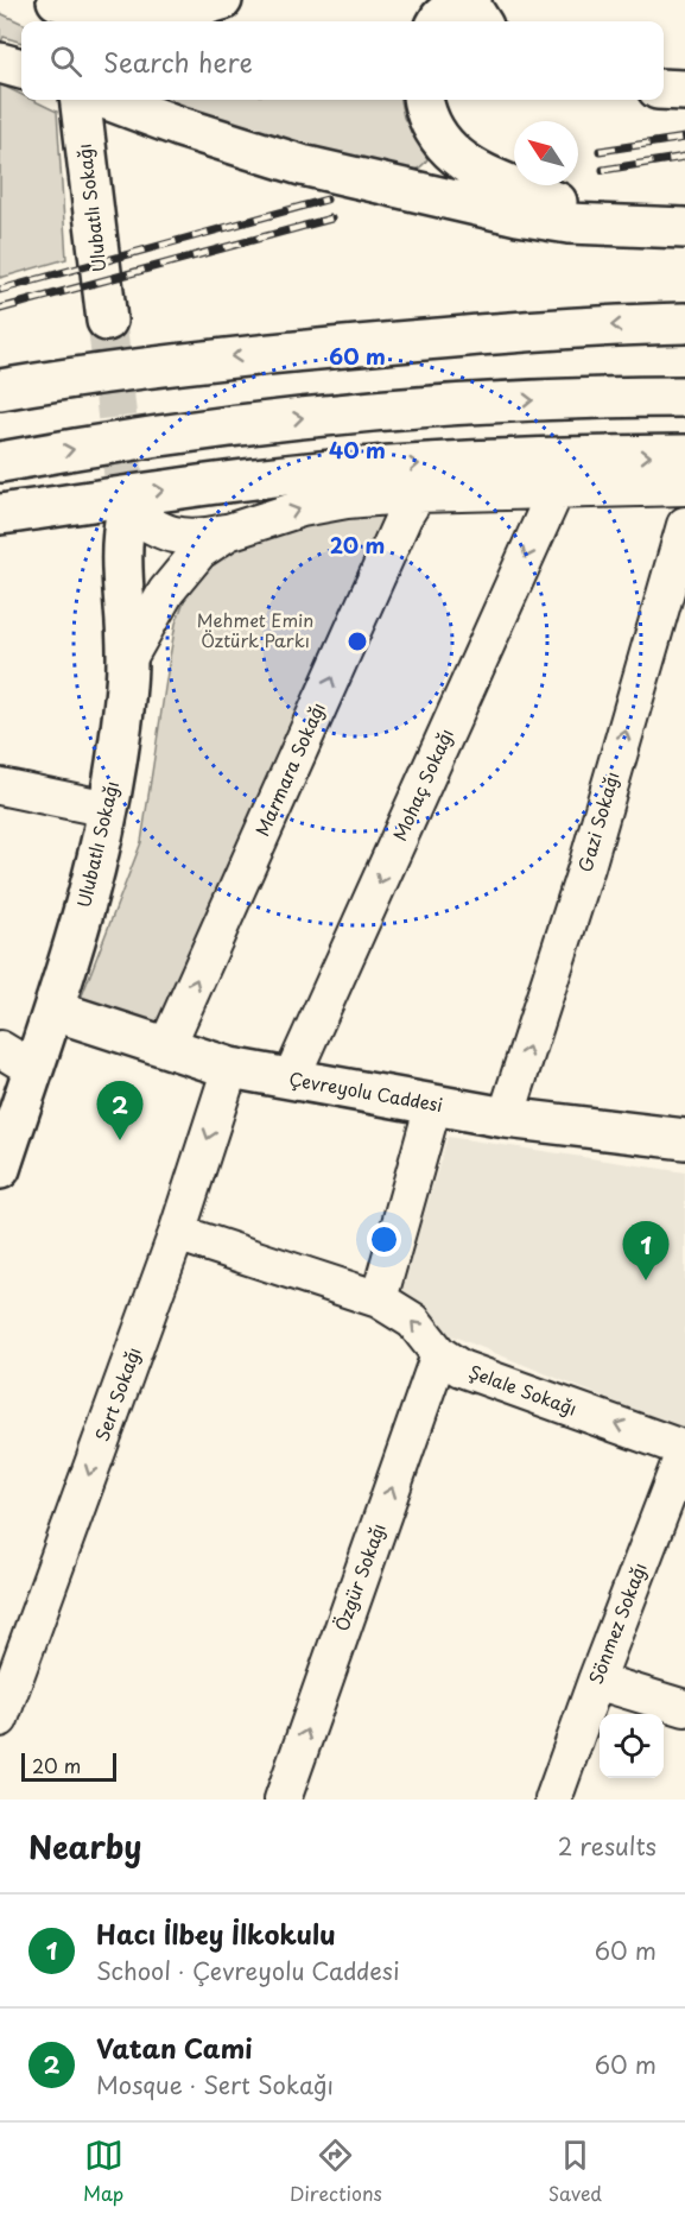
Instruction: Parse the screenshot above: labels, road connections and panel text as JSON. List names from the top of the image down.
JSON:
{
  "streets": {
    "main road": ["Ulubatlı Sokağı", "Çevreyolu Caddesi"],
    "street": [
      "Marmara Sokağı",
      "Mohaç Sokağı",
      "Gazi Sokağı",
      "Şelale Sokağı",
      "Sert Sokağı",
      "Özgür Sokağı",
      "Sönmez Sokağı"
    ]
  },
  "crossings": [
    ["Ulubatlı Sokağı", "Çevreyolu Caddesi"],
    ["Marmara Sokağı", "Çevreyolu Caddesi"],
    ["Mohaç Sokağı", "Çevreyolu Caddesi"],
    ["Gazi Sokağı", "Çevreyolu Caddesi"],
    ["Çevreyolu Caddesi", "Sert Sokağı"],
    ["Şelale Sokağı", "Sert Sokağı"],
    ["Şelale Sokağı", "Özgür Sokağı"],
    ["Şelale Sokağı", "Sönmez Sokağı"]
  ],
  "one_way": [
    "Gazi Sokağı",
    "Şelale Sokağı",
    "Sert Sokağı",
    "Özgür Sokağı"
  ],
  "parks": ["Mehmet Emin Öztürk Parkı"],
  "scale_bar": "20 m",
  "north": "top left",
  "page": {
    "search": "Search here",
    "pins": ["2", "1"],
    "scale": "20 m",
    "heading": ["Nearby", "2 results"],
    "list": [
      {
        "mark": "1",
        "name": "Hacı İlbey İlkokulu",
        "note": "School · Çevreyolu Caddesi",
        "value": "60 m"
      },
      {
        "mark": "2",
        "name": "Vatan Cami",
        "note": "Mosque · Sert Sokağı",
        "value": "60 m"
      }
    ],
    "nav": ["Map", "Directions", "Saved"]
  },
  "rings": ["60 m", "40 m", "20 m"]
}
